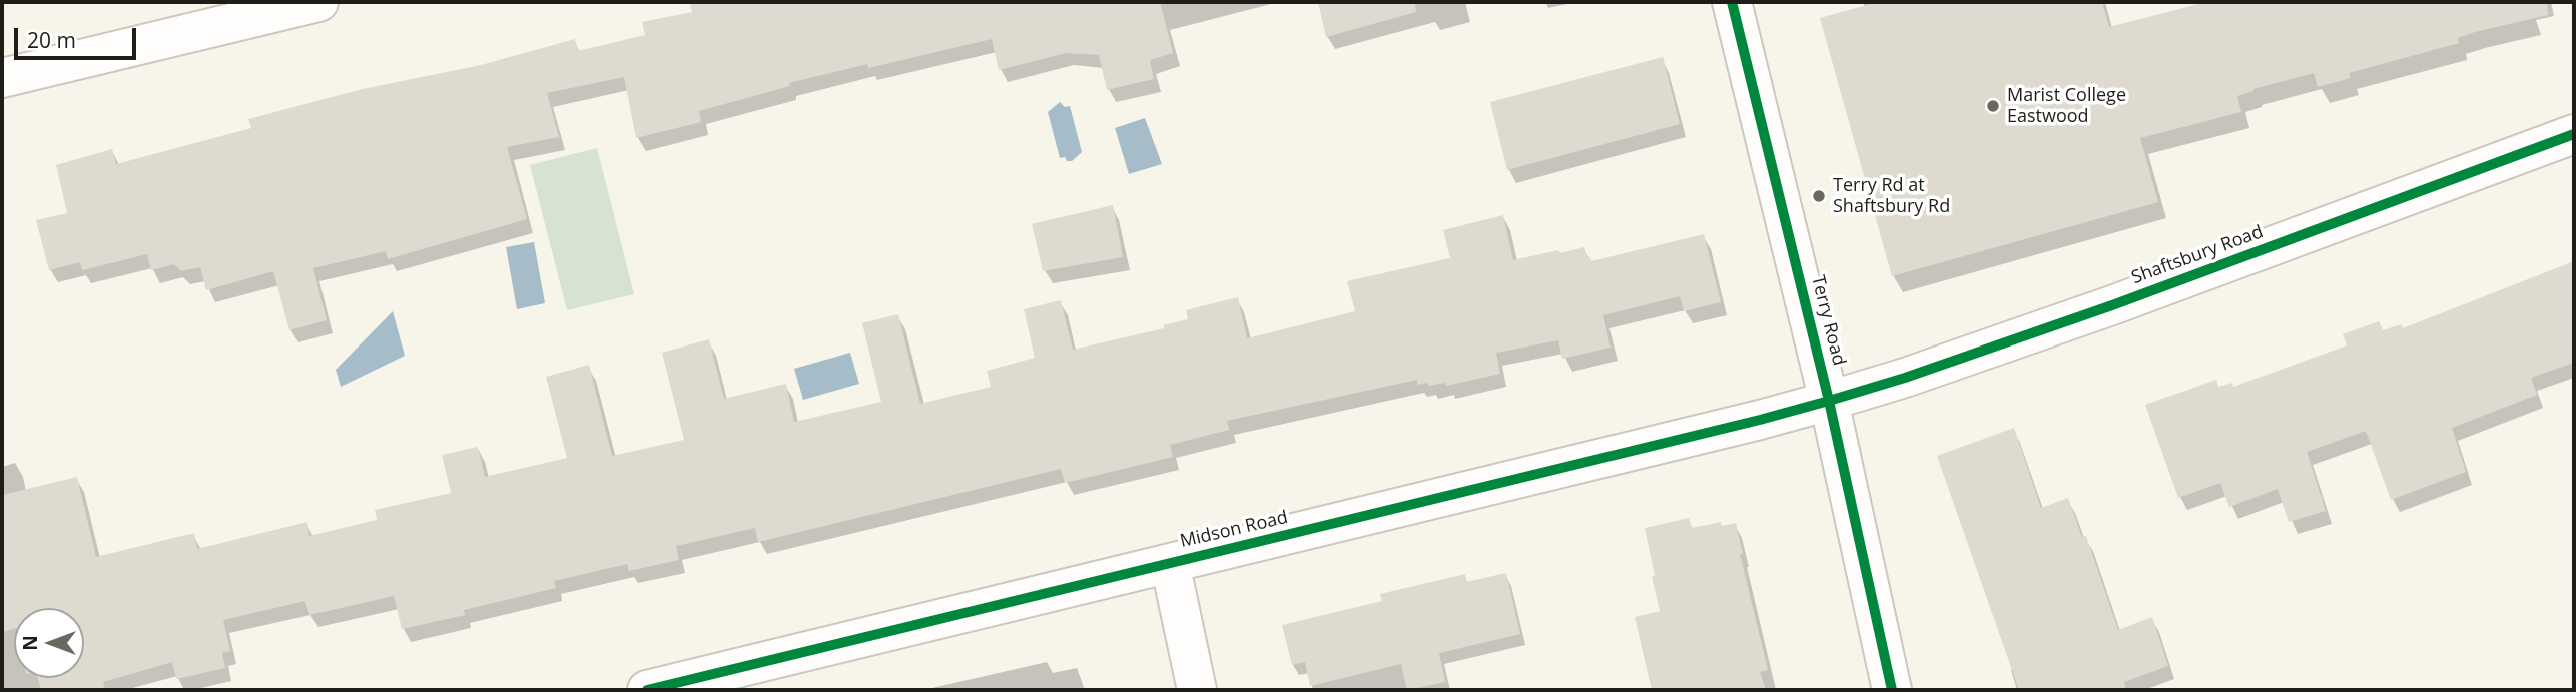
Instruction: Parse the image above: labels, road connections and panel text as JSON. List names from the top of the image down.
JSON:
{
  "streets": {
    "street": ["Shaftsbury Road", "Terry Road", "Midson Road"]
  },
  "crossings": [
    ["Shaftsbury Road", "Terry Road"],
    ["Shaftsbury Road", "Midson Road"],
    ["Terry Road", "Midson Road"]
  ],
  "places": ["Marist College Eastwood", "Terry Rd at Shaftsbury Rd"],
  "scale_bar": "20 m",
  "north": "left"
}
